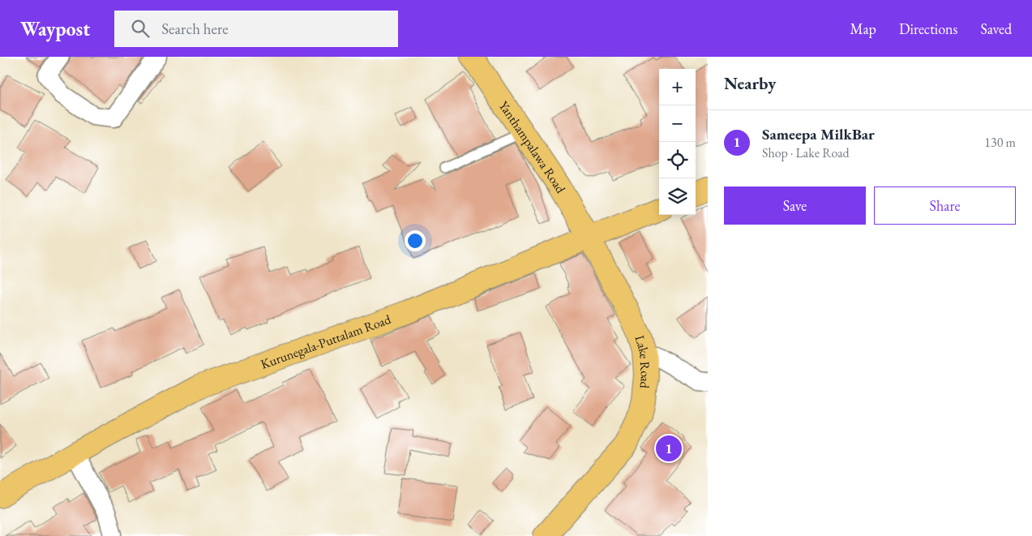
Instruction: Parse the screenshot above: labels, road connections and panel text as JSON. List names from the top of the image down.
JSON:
{
  "streets": {
    "main road": ["Yanthampalawa Road", "Kurunegala-Puttalam Road", "Lake Road"]
  },
  "crossings": [
    ["Yanthampalawa Road", "Kurunegala-Puttalam Road"],
    ["Yanthampalawa Road", "Lake Road"],
    ["Kurunegala-Puttalam Road", "Lake Road"]
  ],
  "page": {
    "header": "Waypost",
    "search": "Search here",
    "nav": ["Map", "Directions", "Saved"],
    "heading": "Nearby",
    "map_buttons": ["+", "−"],
    "list": [
      {
        "mark": "1",
        "name": "Sameepa MilkBar",
        "note": "Shop · Lake Road",
        "value": "130 m"
      }
    ],
    "buttons": ["Save", "Share"],
    "pins": "1"
  }
}
